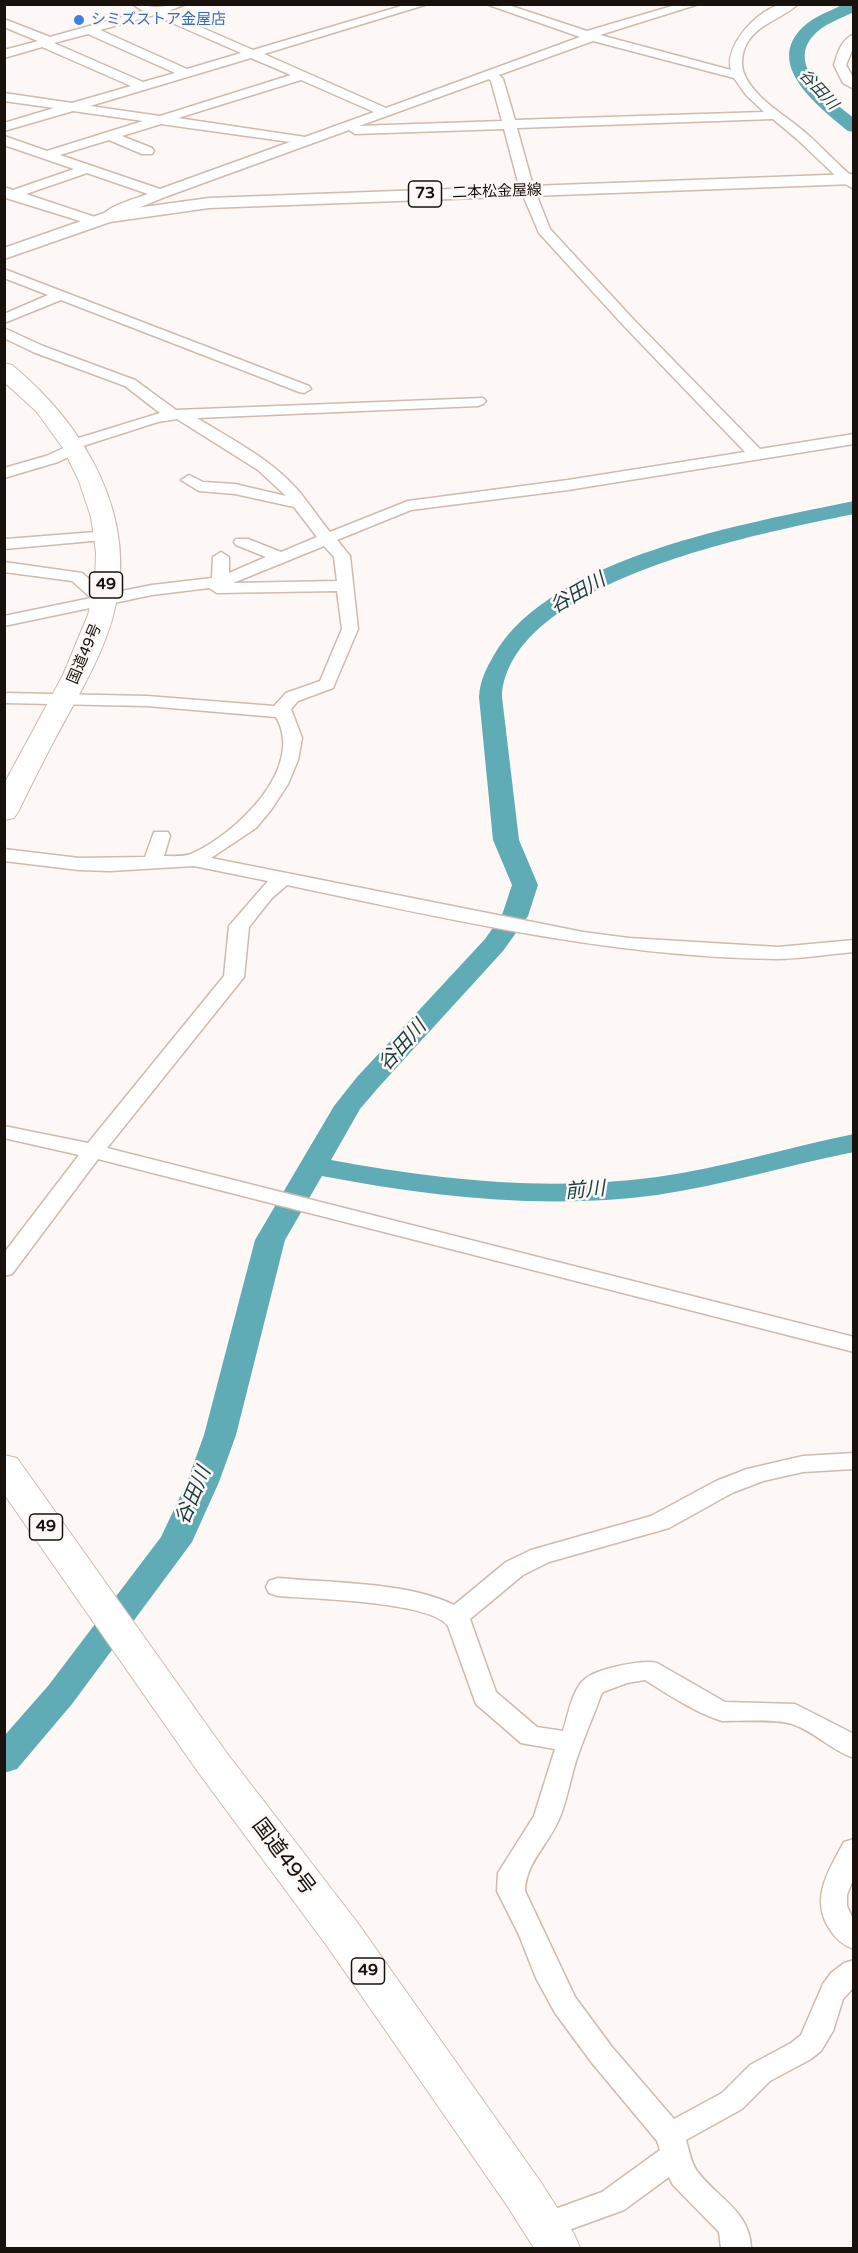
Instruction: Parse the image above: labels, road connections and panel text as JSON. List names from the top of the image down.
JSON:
{
  "streets": {
    "highway": ["49", "国道49号"],
    "main road": ["二本松金屋線", "73"]
  },
  "water": ["谷田川", "前川"],
  "places": ["シミズストア金屋店"]
}
